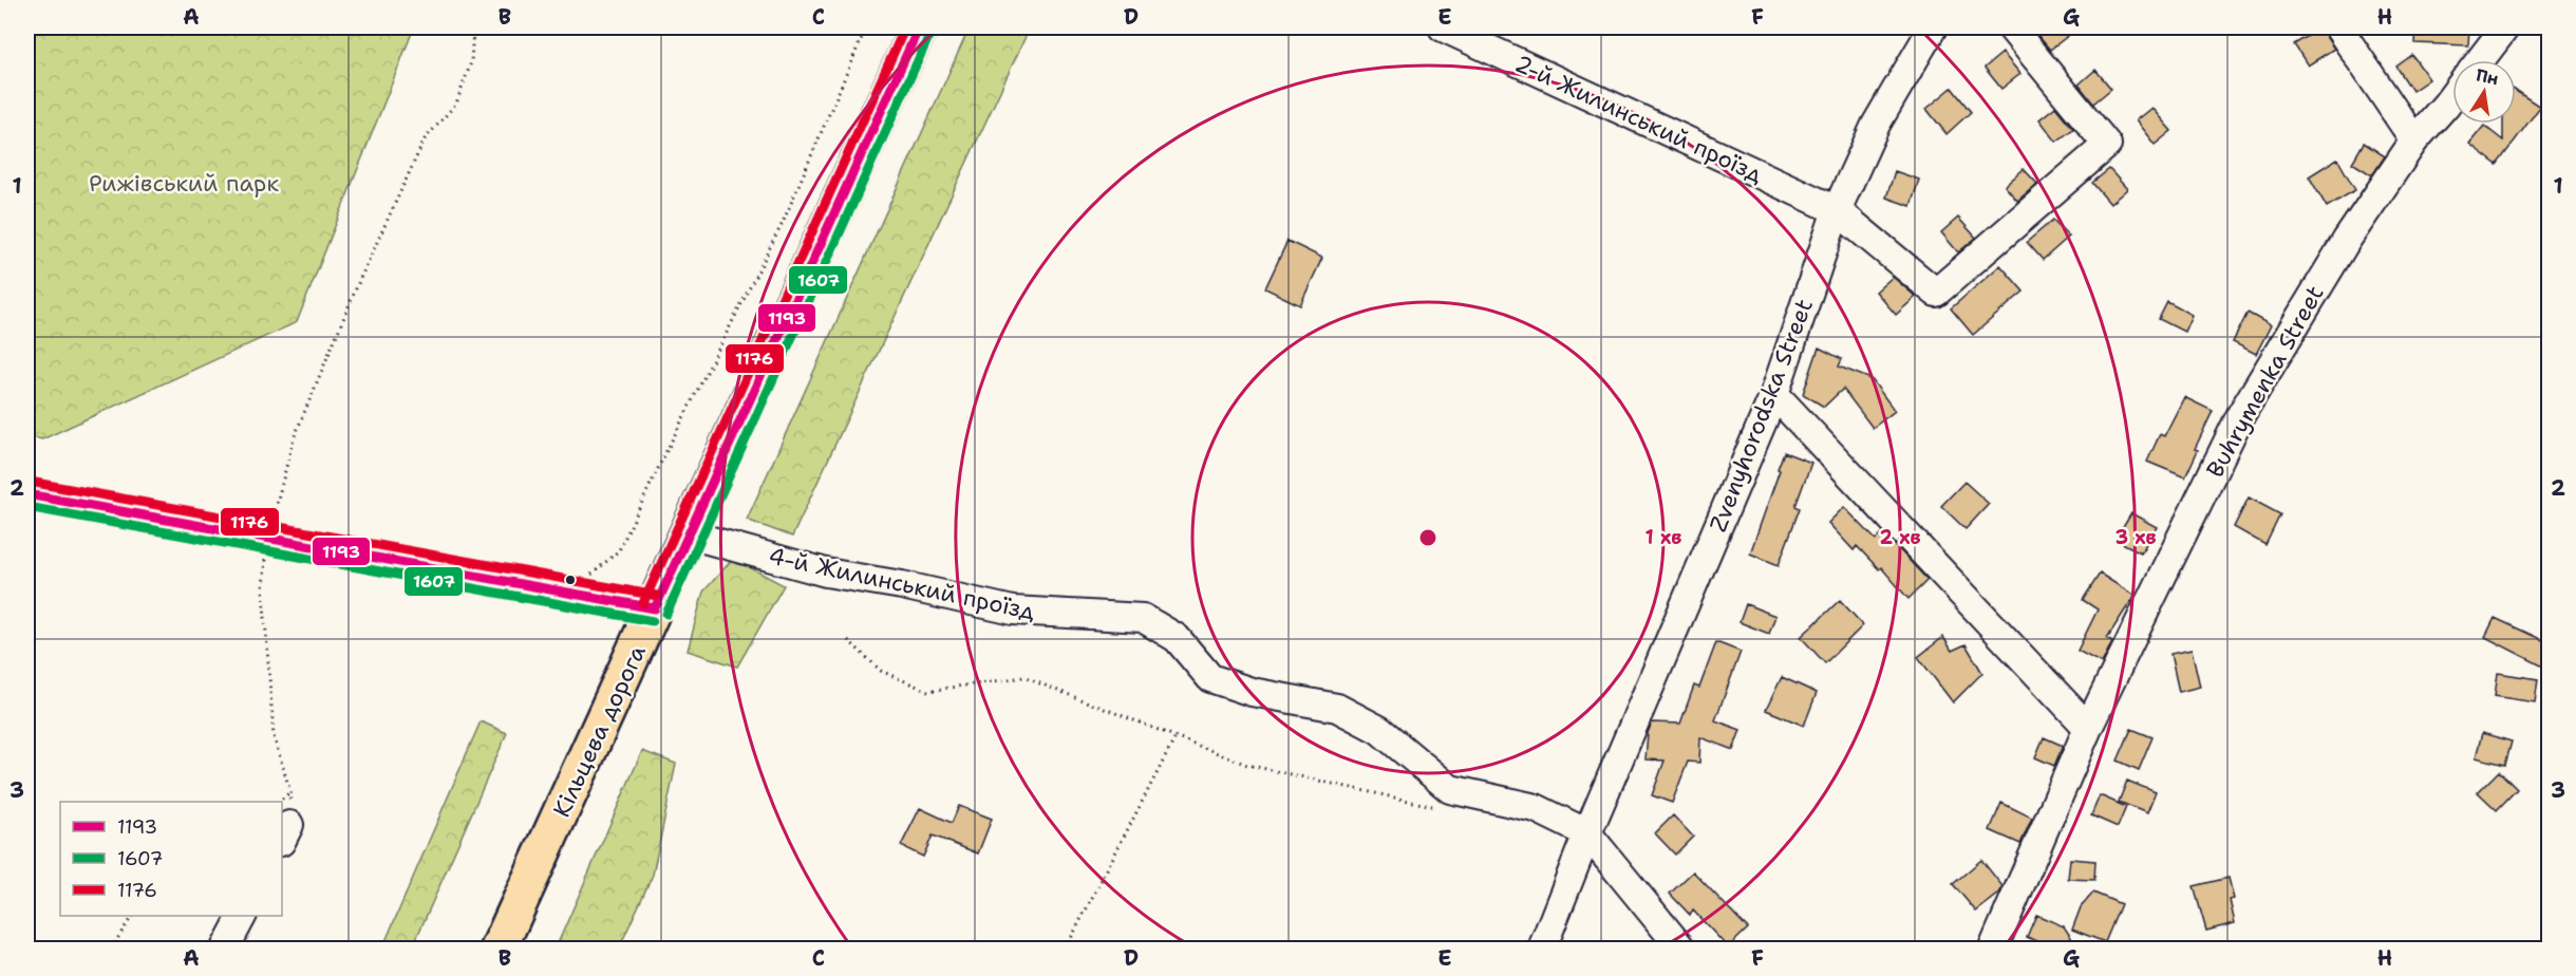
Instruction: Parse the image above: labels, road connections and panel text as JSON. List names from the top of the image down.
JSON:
{
  "streets": {
    "highway": ["Кільцева дорога"],
    "street": [
      "2-й Жилинський проїзд",
      "Buhrymenka Street",
      "Zvenyhorodska Street",
      "4-й Жилинський проїзд"
    ]
  },
  "crossings": [
    ["2-й Жилинський проїзд", "Zvenyhorodska Street"],
    ["Zvenyhorodska Street", "4-й Жилинський проїзд"],
    ["4-й Жилинський проїзд", "Кільцева дорога"]
  ],
  "parks": ["Рижівський парк"],
  "lines": ["transit line 1193", "transit line 1176", "transit line 1607"],
  "legend": ["1193", "1607", "1176"],
  "north": "top",
  "grid": {
    "columns": [
      "A",
      "B",
      "C",
      "D",
      "E",
      "F",
      "G",
      "H"
    ],
    "rows": ["1", "2", "3"]
  },
  "rings": ["1 хв", "2 хв", "3 хв"]
}
